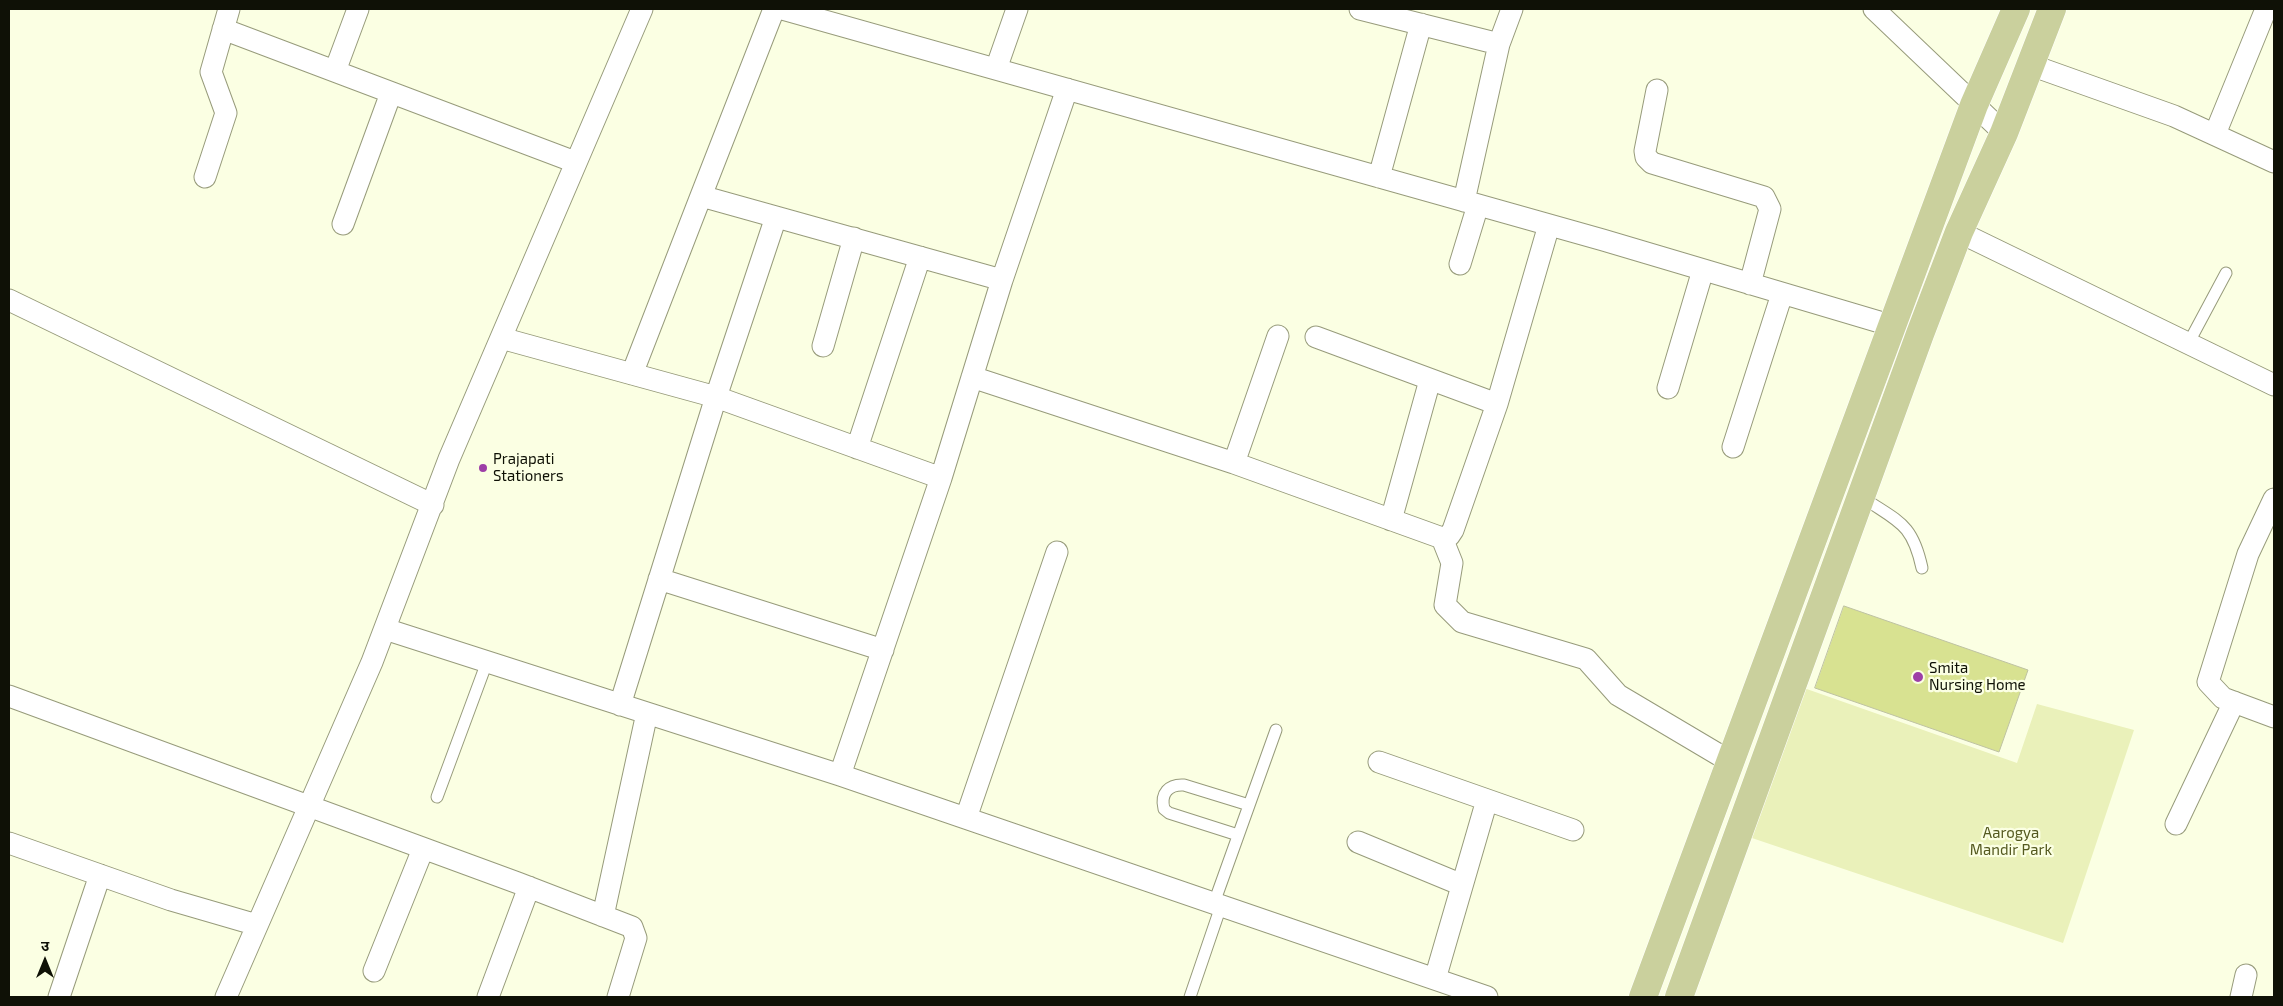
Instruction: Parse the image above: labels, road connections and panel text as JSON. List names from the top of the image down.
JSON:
{
  "parks": ["Aarogya Mandir Park"],
  "places": ["Prajapati Stationers", "Smita Nursing Home"],
  "north": "top"
}
